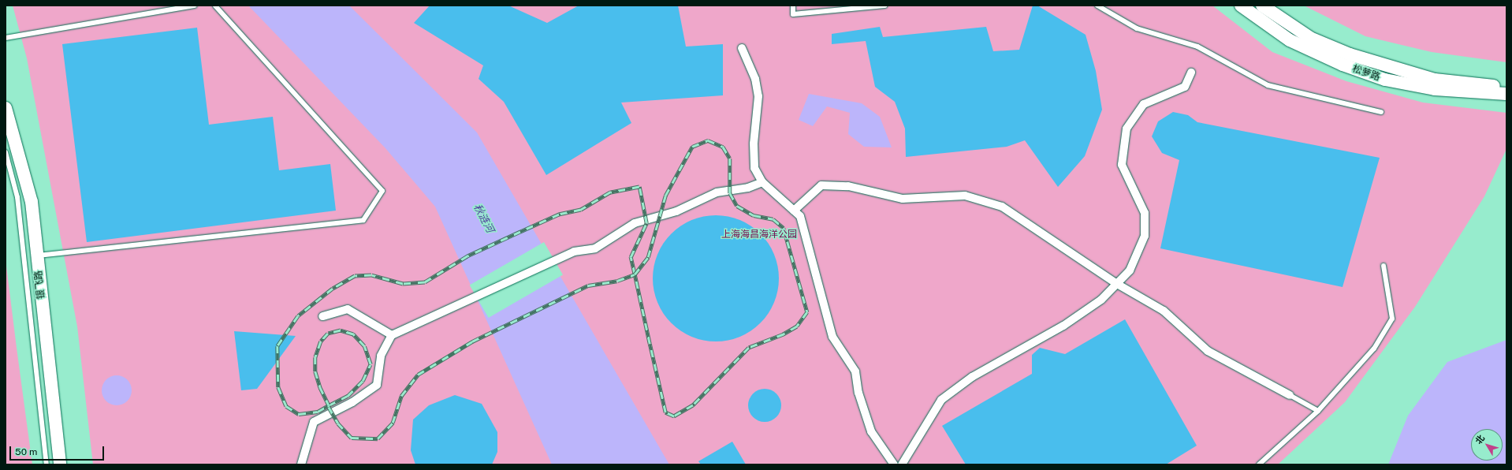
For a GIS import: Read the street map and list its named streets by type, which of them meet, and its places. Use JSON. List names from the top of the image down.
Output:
{
  "streets": {
    "street": ["松萝路", "银飞路"]
  },
  "water": ["秋涟河"],
  "parks": ["上海海昌海洋公园"],
  "scale_bar": "50 m",
  "north": "top left"
}
